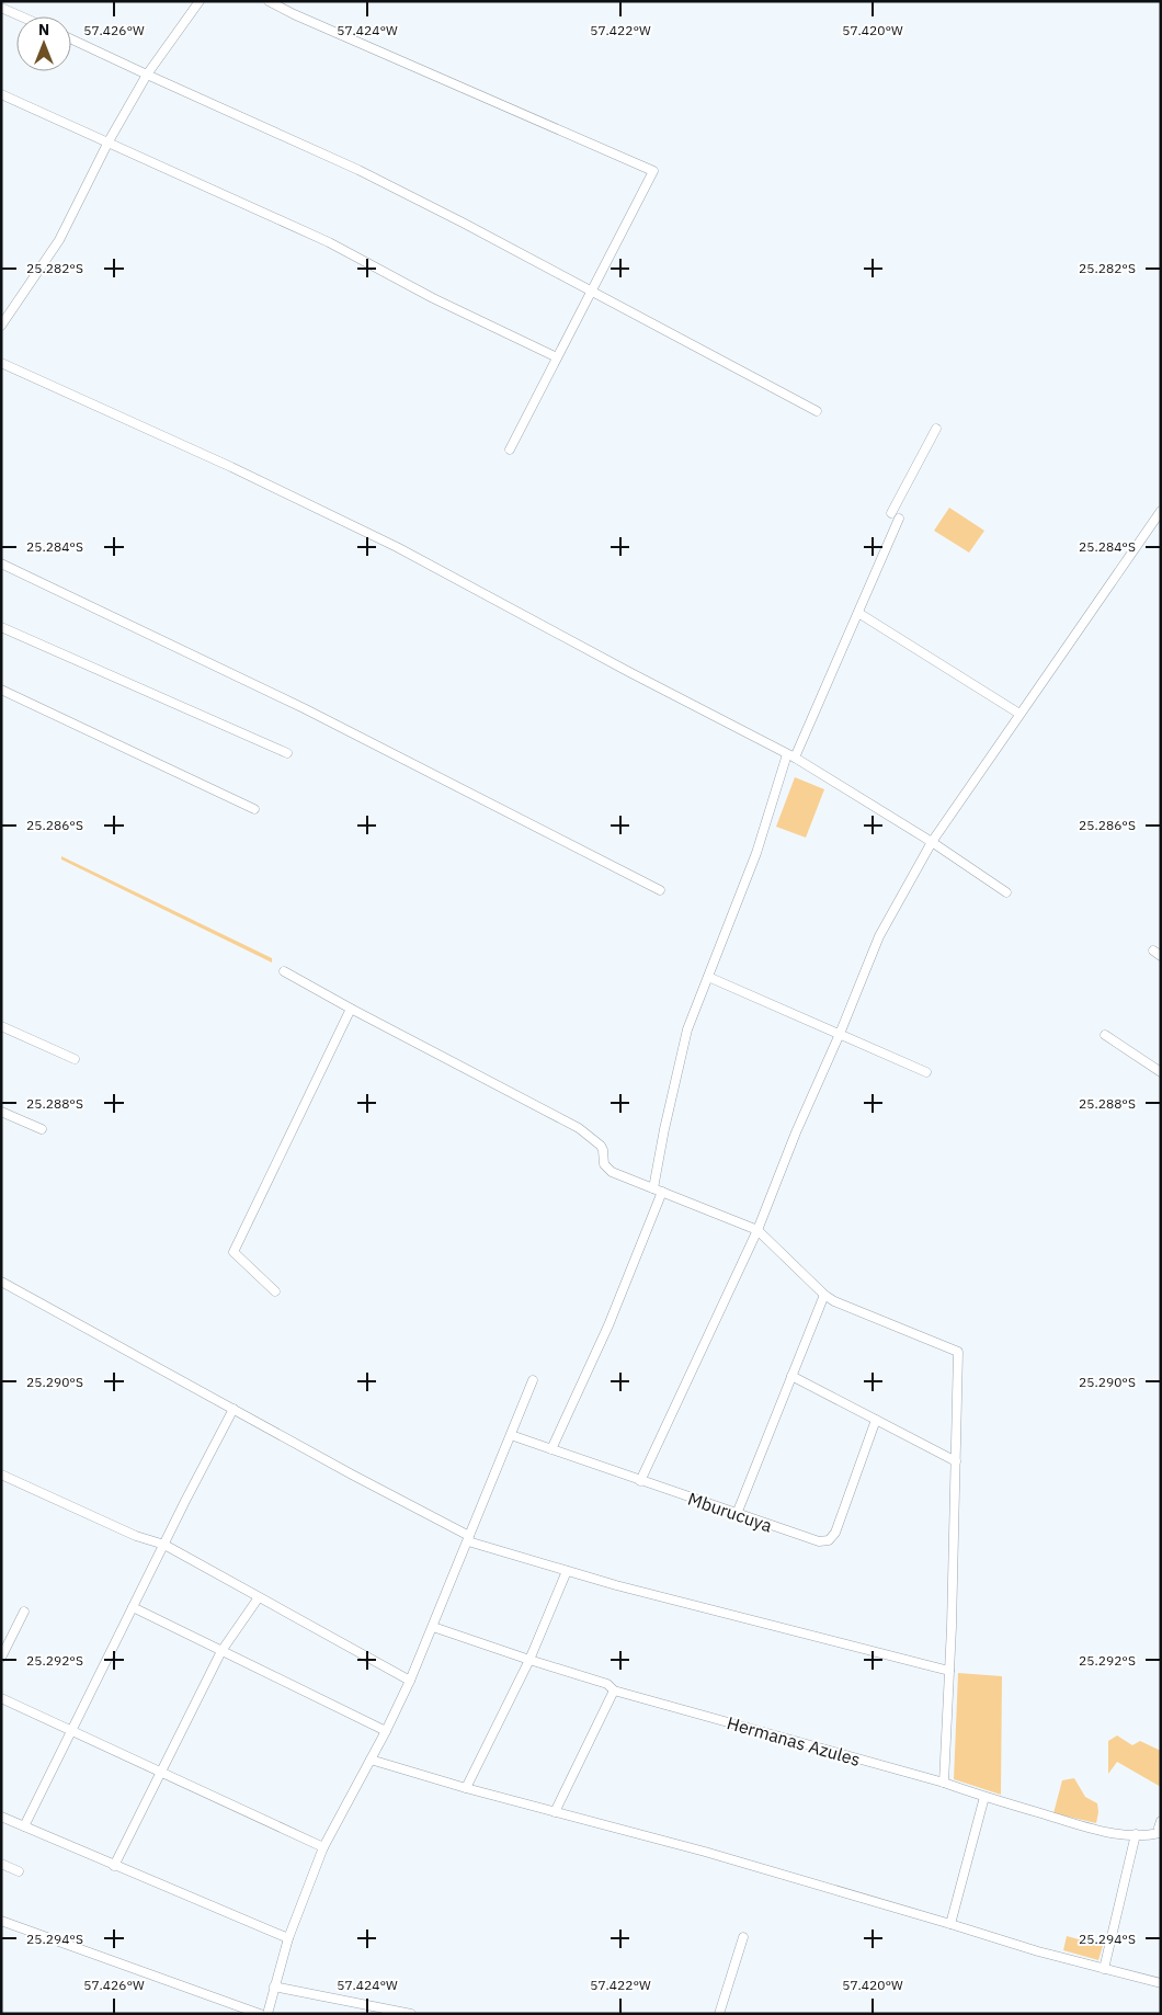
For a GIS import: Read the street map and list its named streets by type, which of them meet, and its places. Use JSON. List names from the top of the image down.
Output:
{
  "streets": {
    "street": ["Mburucuya", "Hermanas Azules"]
  },
  "north": "top",
  "coordinates": [
    "57.426°W",
    "57.424°W",
    "57.422°W",
    "57.420°W",
    "25.282°S",
    "25.284°S",
    "25.286°S",
    "25.288°S",
    "25.290°S",
    "25.292°S",
    "25.294°S"
  ]
}
